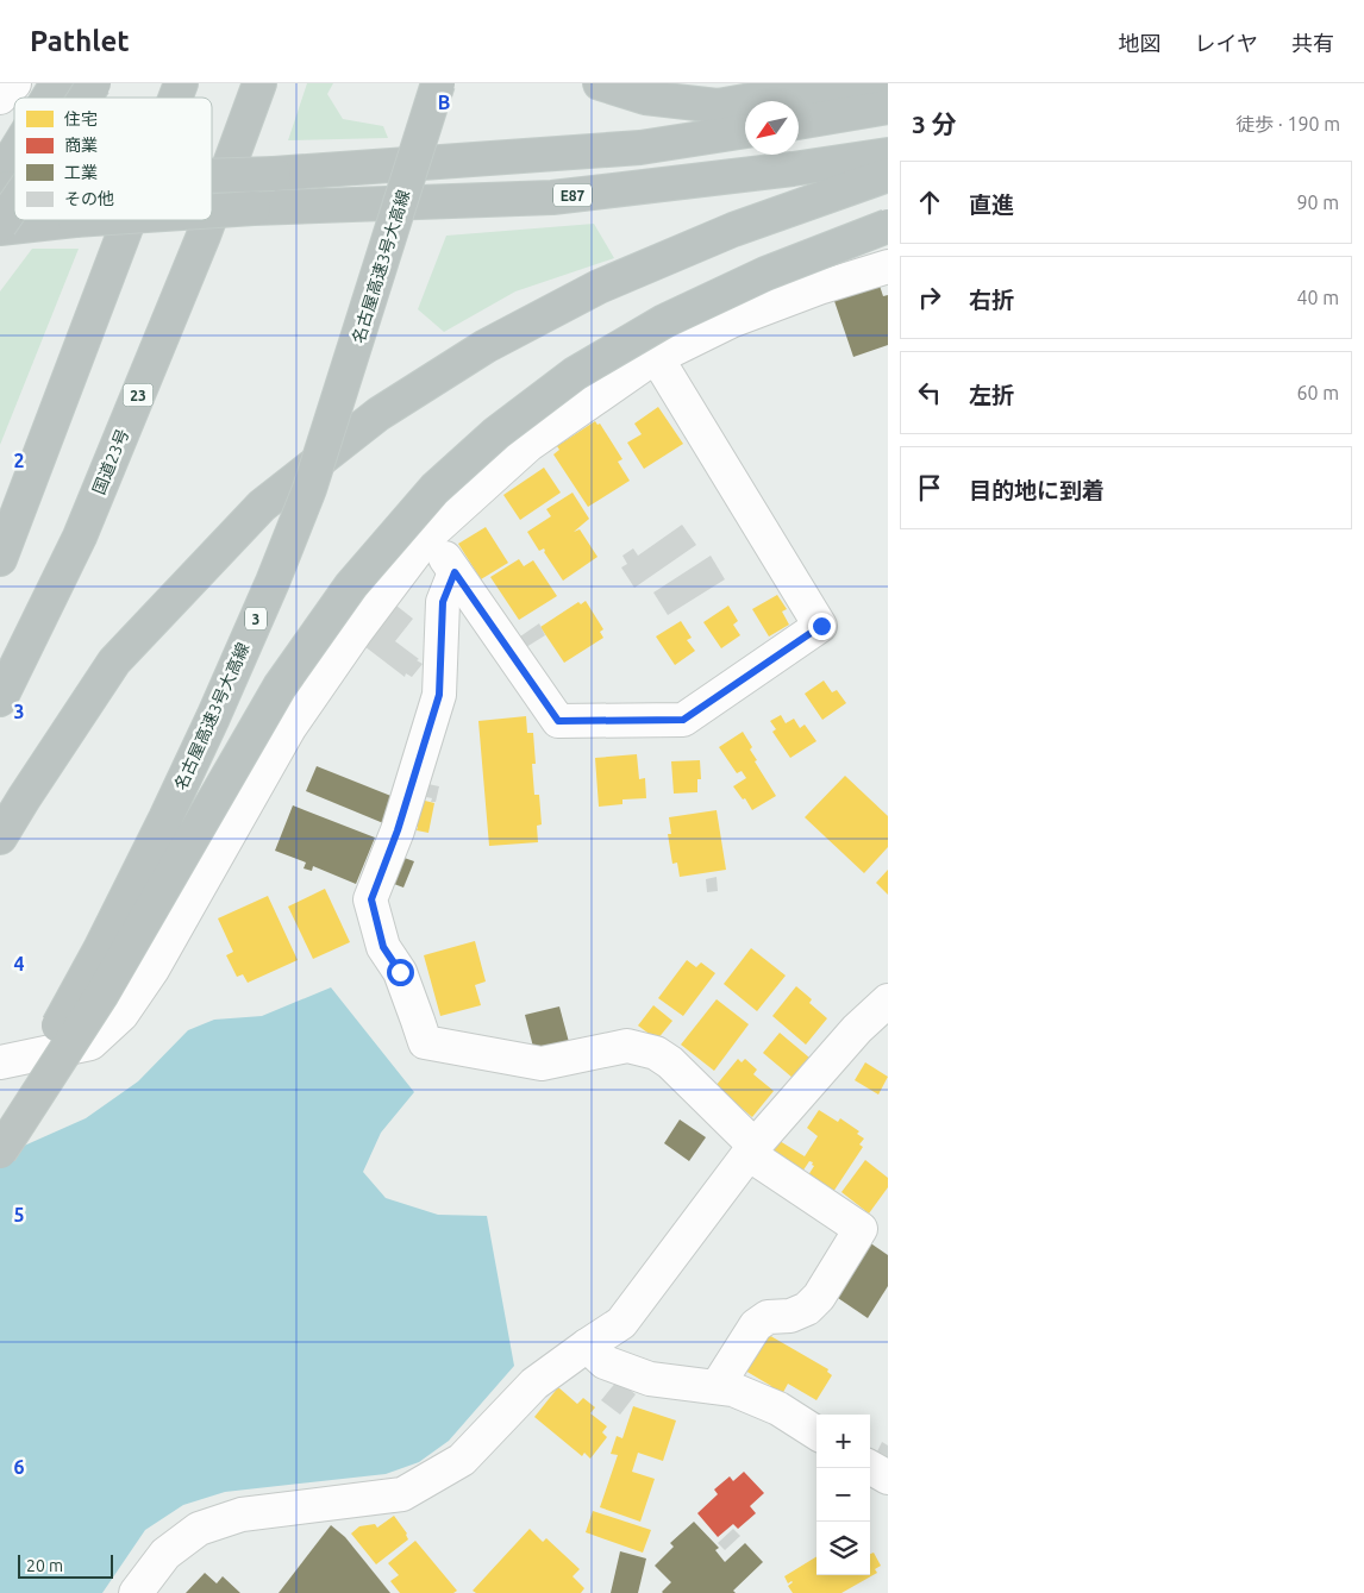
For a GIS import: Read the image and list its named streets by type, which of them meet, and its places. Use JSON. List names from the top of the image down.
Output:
{
  "streets": {
    "highway": [
      "E87",
      "名古屋高速3号大高線",
      "23",
      "国道23号",
      "3"
    ]
  },
  "legend": [
    "住宅",
    "商業",
    "工業",
    "その他"
  ],
  "scale_bar": "20 m",
  "north": "bottom left",
  "page": {
    "header": "Pathlet",
    "nav": ["地図", "レイヤ", "共有"],
    "heading": ["3 分", "徒歩 · 190 m"],
    "list": [
      ["直進", "90 m"],
      ["右折", "40 m"],
      ["左折", "60 m"],
      "目的地に到着"
    ],
    "map_buttons": ["+", "−"],
    "scale": "20 m"
  },
  "grid": {
    "columns": ["B"],
    "rows": [
      "2",
      "3",
      "4",
      "5",
      "6"
    ]
  }
}
